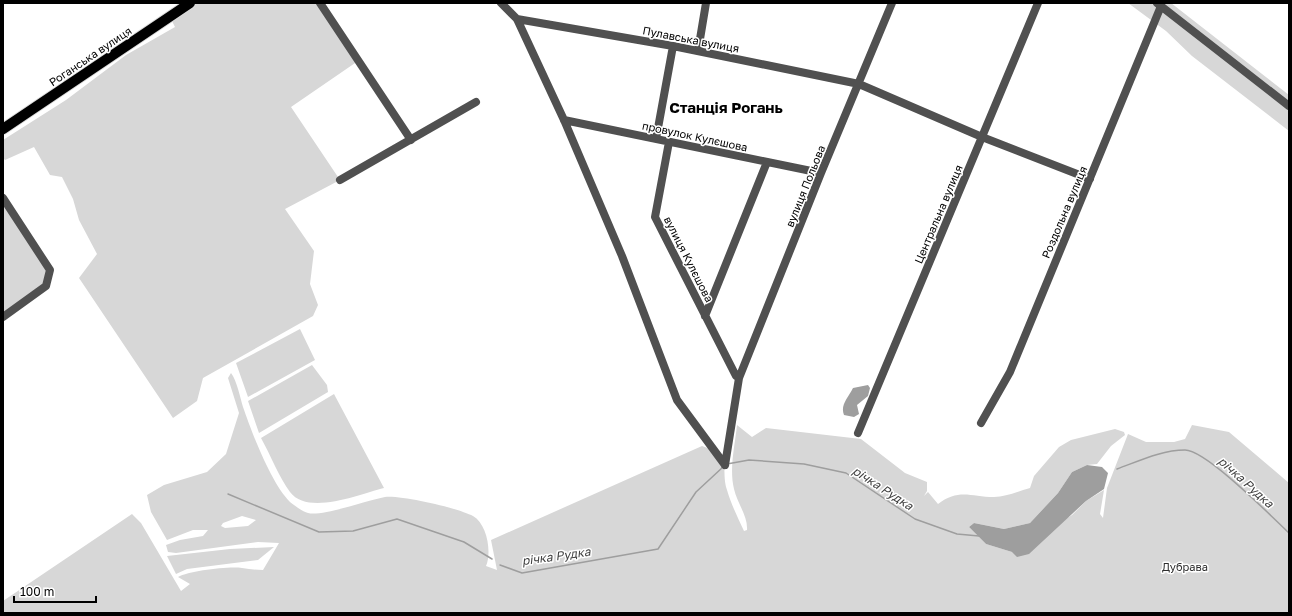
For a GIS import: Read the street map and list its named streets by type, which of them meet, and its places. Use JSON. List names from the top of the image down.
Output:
{
  "streets": {
    "main road": ["Роганська вулиця"],
    "street": [
      "Пулавська вулиця",
      "провулок Кулєшова",
      "вулиця Польова",
      "Роздольна вулиця",
      "Центральна вулиця",
      "вулиця Кулєшова"
    ]
  },
  "crossings": [
    ["Пулавська вулиця", "вулиця Польова"],
    ["Пулавська вулиця", "Роздольна вулиця"],
    ["Пулавська вулиця", "Центральна вулиця"],
    ["провулок Кулєшова", "вулиця Польова"],
    ["провулок Кулєшова", "вулиця Кулєшова"],
    ["вулиця Польова", "вулиця Кулєшова"]
  ],
  "districts": ["Станція Рогань"],
  "water": ["річка Рудка"],
  "parks": ["Дубрава"],
  "scale_bar": "100 m"
}
